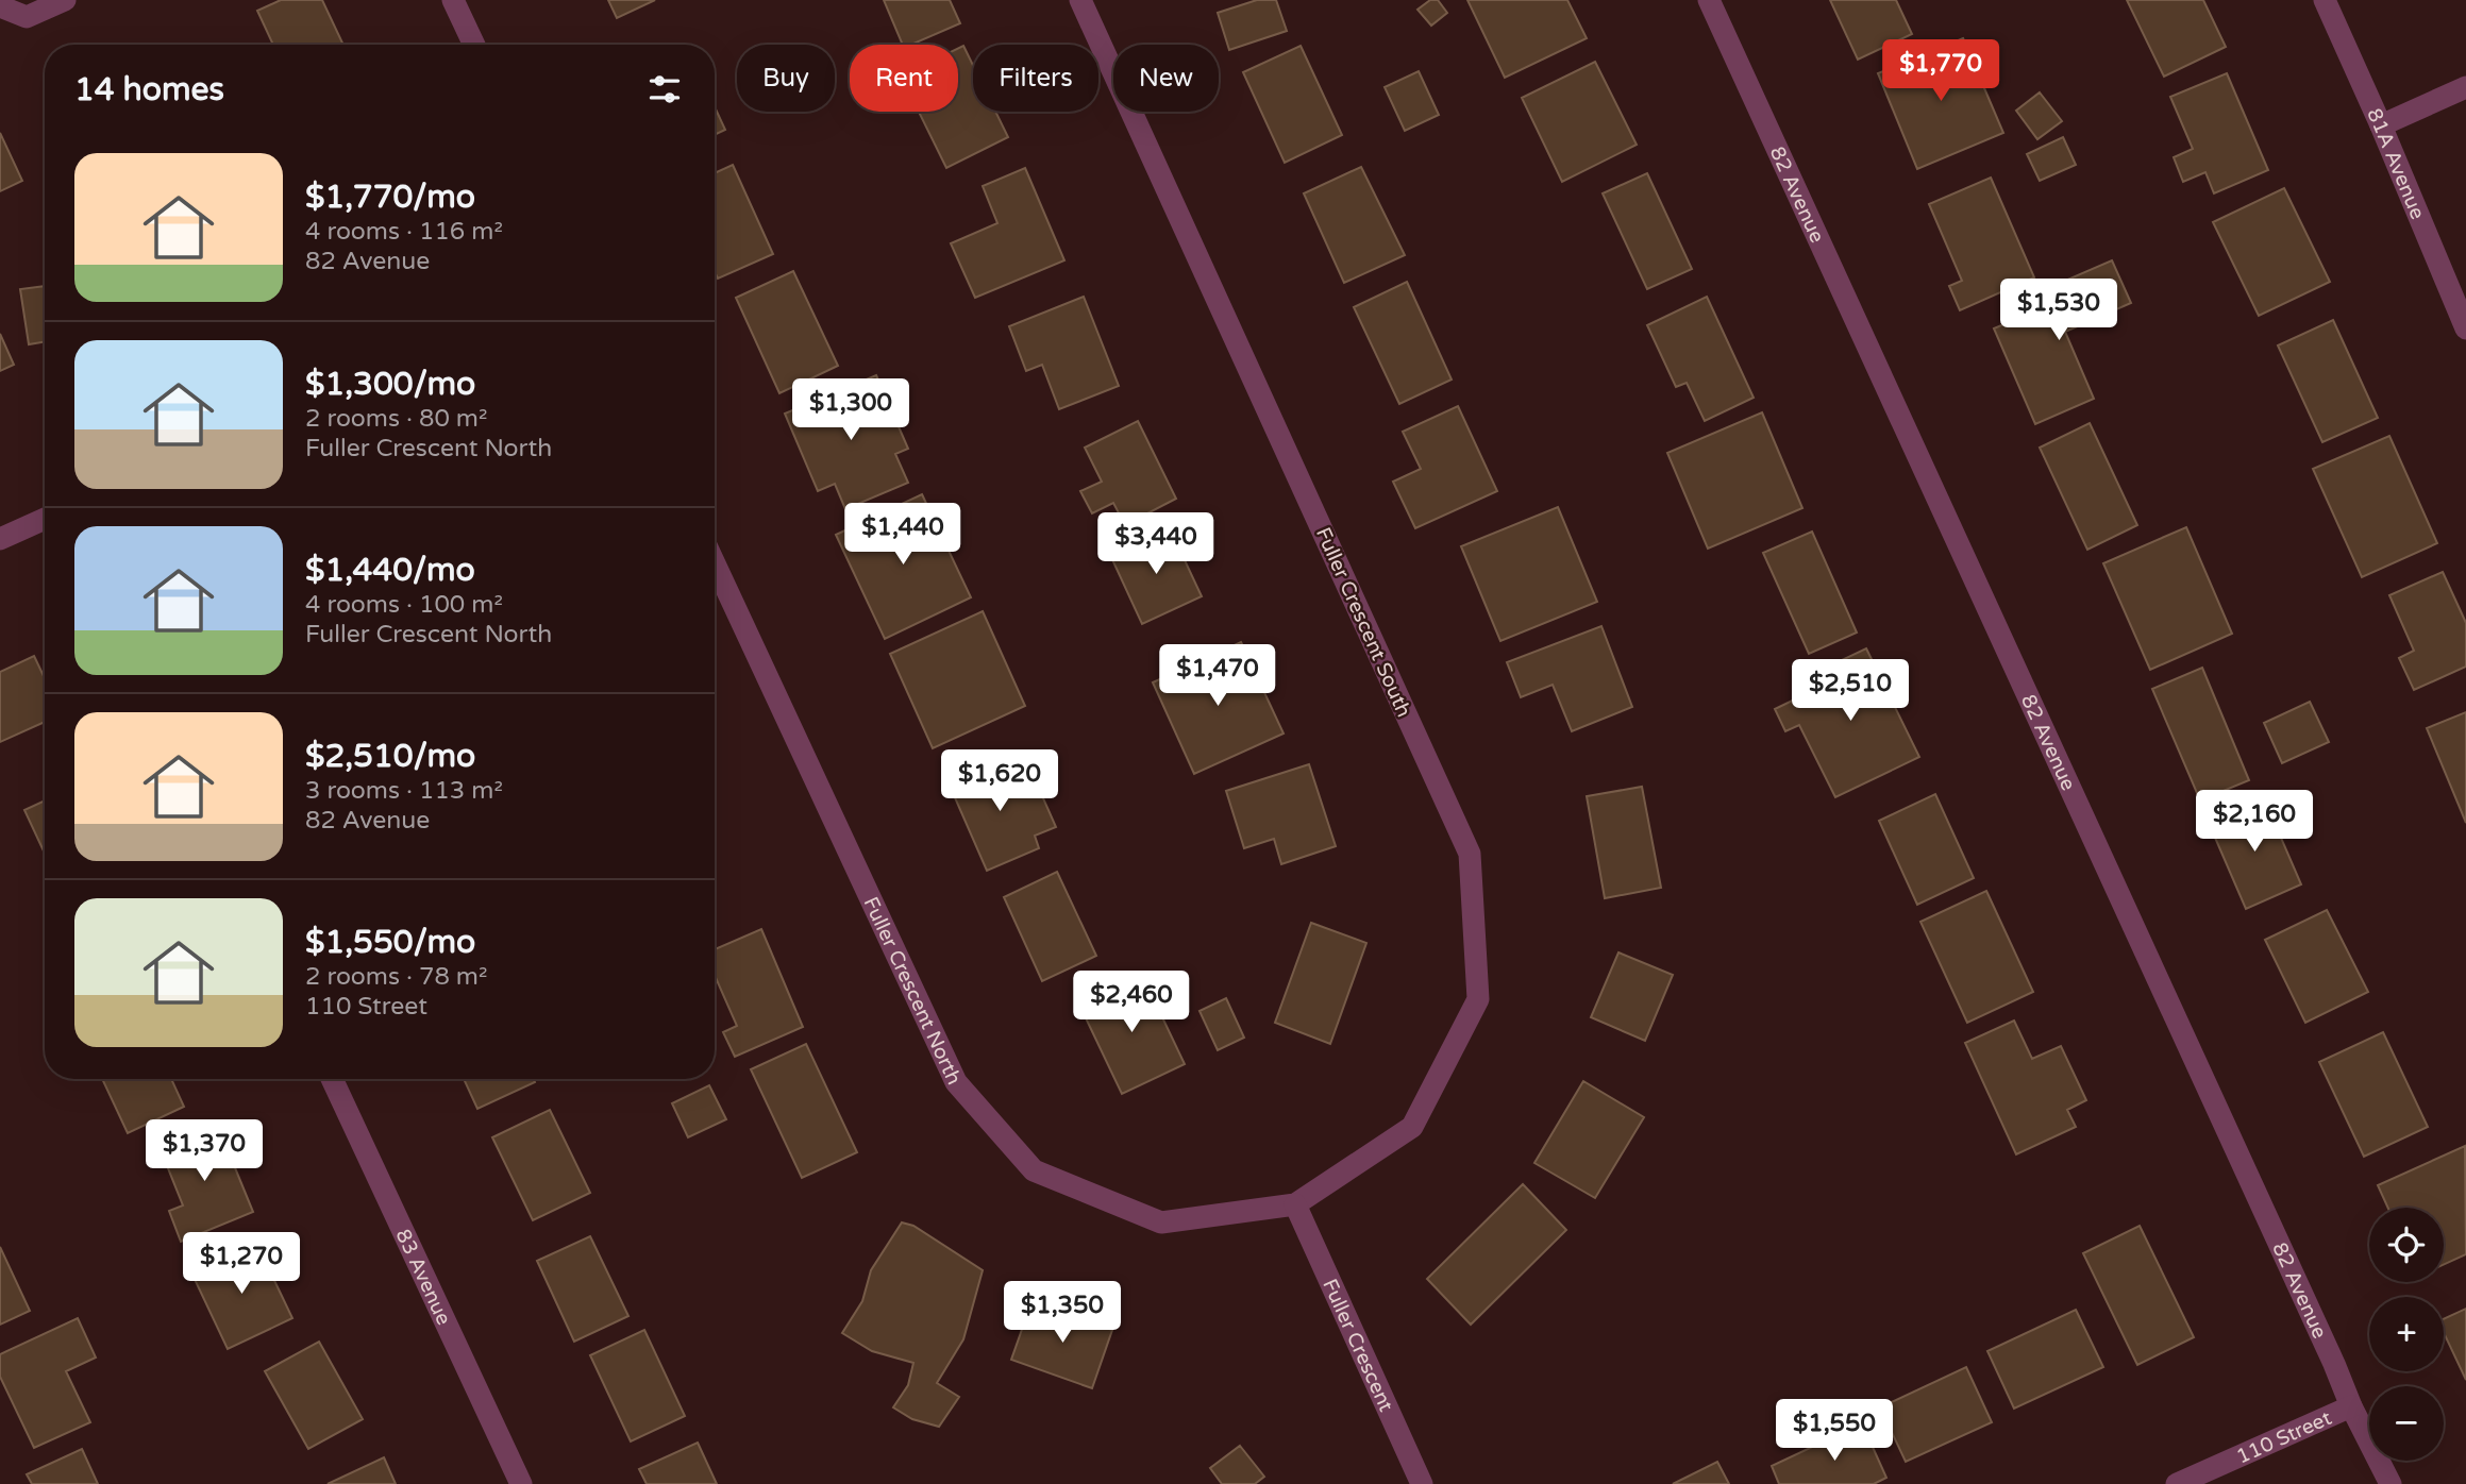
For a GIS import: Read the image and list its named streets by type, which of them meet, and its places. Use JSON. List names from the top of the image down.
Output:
{
  "streets": {
    "street": [
      "81A Avenue",
      "82 Avenue",
      "Fuller Crescent South",
      "Fuller Crescent North",
      "83 Avenue",
      "Fuller Crescent",
      "110 Street"
    ]
  },
  "crossings": [
    ["82 Avenue", "110 Street"],
    ["Fuller Crescent South", "Fuller Crescent North"],
    ["Fuller Crescent South", "Fuller Crescent"],
    ["Fuller Crescent North", "Fuller Crescent"]
  ],
  "page": {
    "price": [
      "$1,770",
      "$1,530",
      "$1,300",
      "$1,440",
      "$3,440",
      "$1,470",
      "$2,510",
      "$1,620",
      "$2,160",
      "$2,460",
      "$1,370",
      "$1,270",
      "$1,350",
      "$1,550"
    ],
    "chip": [
      "Buy",
      "Rent",
      "Filters",
      "New"
    ],
    "heading": "14 homes",
    "list": [
      {
        "name": "$1,770/mo",
        "note": "4 rooms · 116 m² · 82 Avenue"
      },
      {
        "name": "$1,300/mo",
        "note": "2 rooms · 80 m² · Fuller Crescent North"
      },
      {
        "name": "$1,440/mo",
        "note": "4 rooms · 100 m² · Fuller Crescent North"
      },
      {
        "name": "$2,510/mo",
        "note": "3 rooms · 113 m² · 82 Avenue"
      },
      {
        "name": "$1,550/mo",
        "note": "2 rooms · 78 m² · 110 Street"
      }
    ],
    "map_buttons": ["+", "−"]
  }
}
